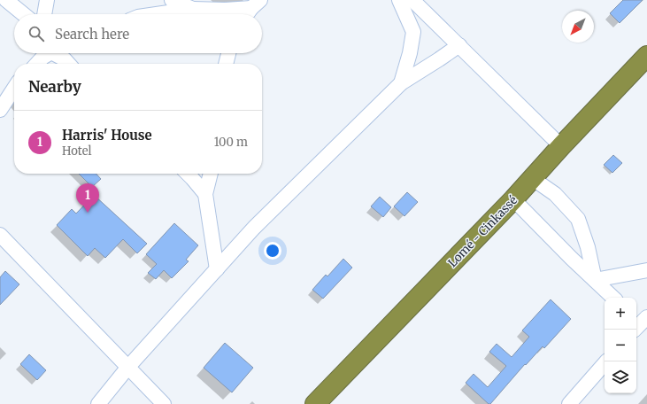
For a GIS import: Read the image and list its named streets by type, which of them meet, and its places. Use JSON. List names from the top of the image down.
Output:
{
  "streets": {
    "highway": ["Lomé - Cinkassé"]
  },
  "north": "bottom left",
  "page": {
    "search": "Search here",
    "heading": "Nearby",
    "list": [
      {
        "mark": "1",
        "name": "Harris' House",
        "note": "Hotel",
        "value": "100 m"
      }
    ],
    "pins": "1",
    "map_buttons": ["+", "−"]
  }
}
